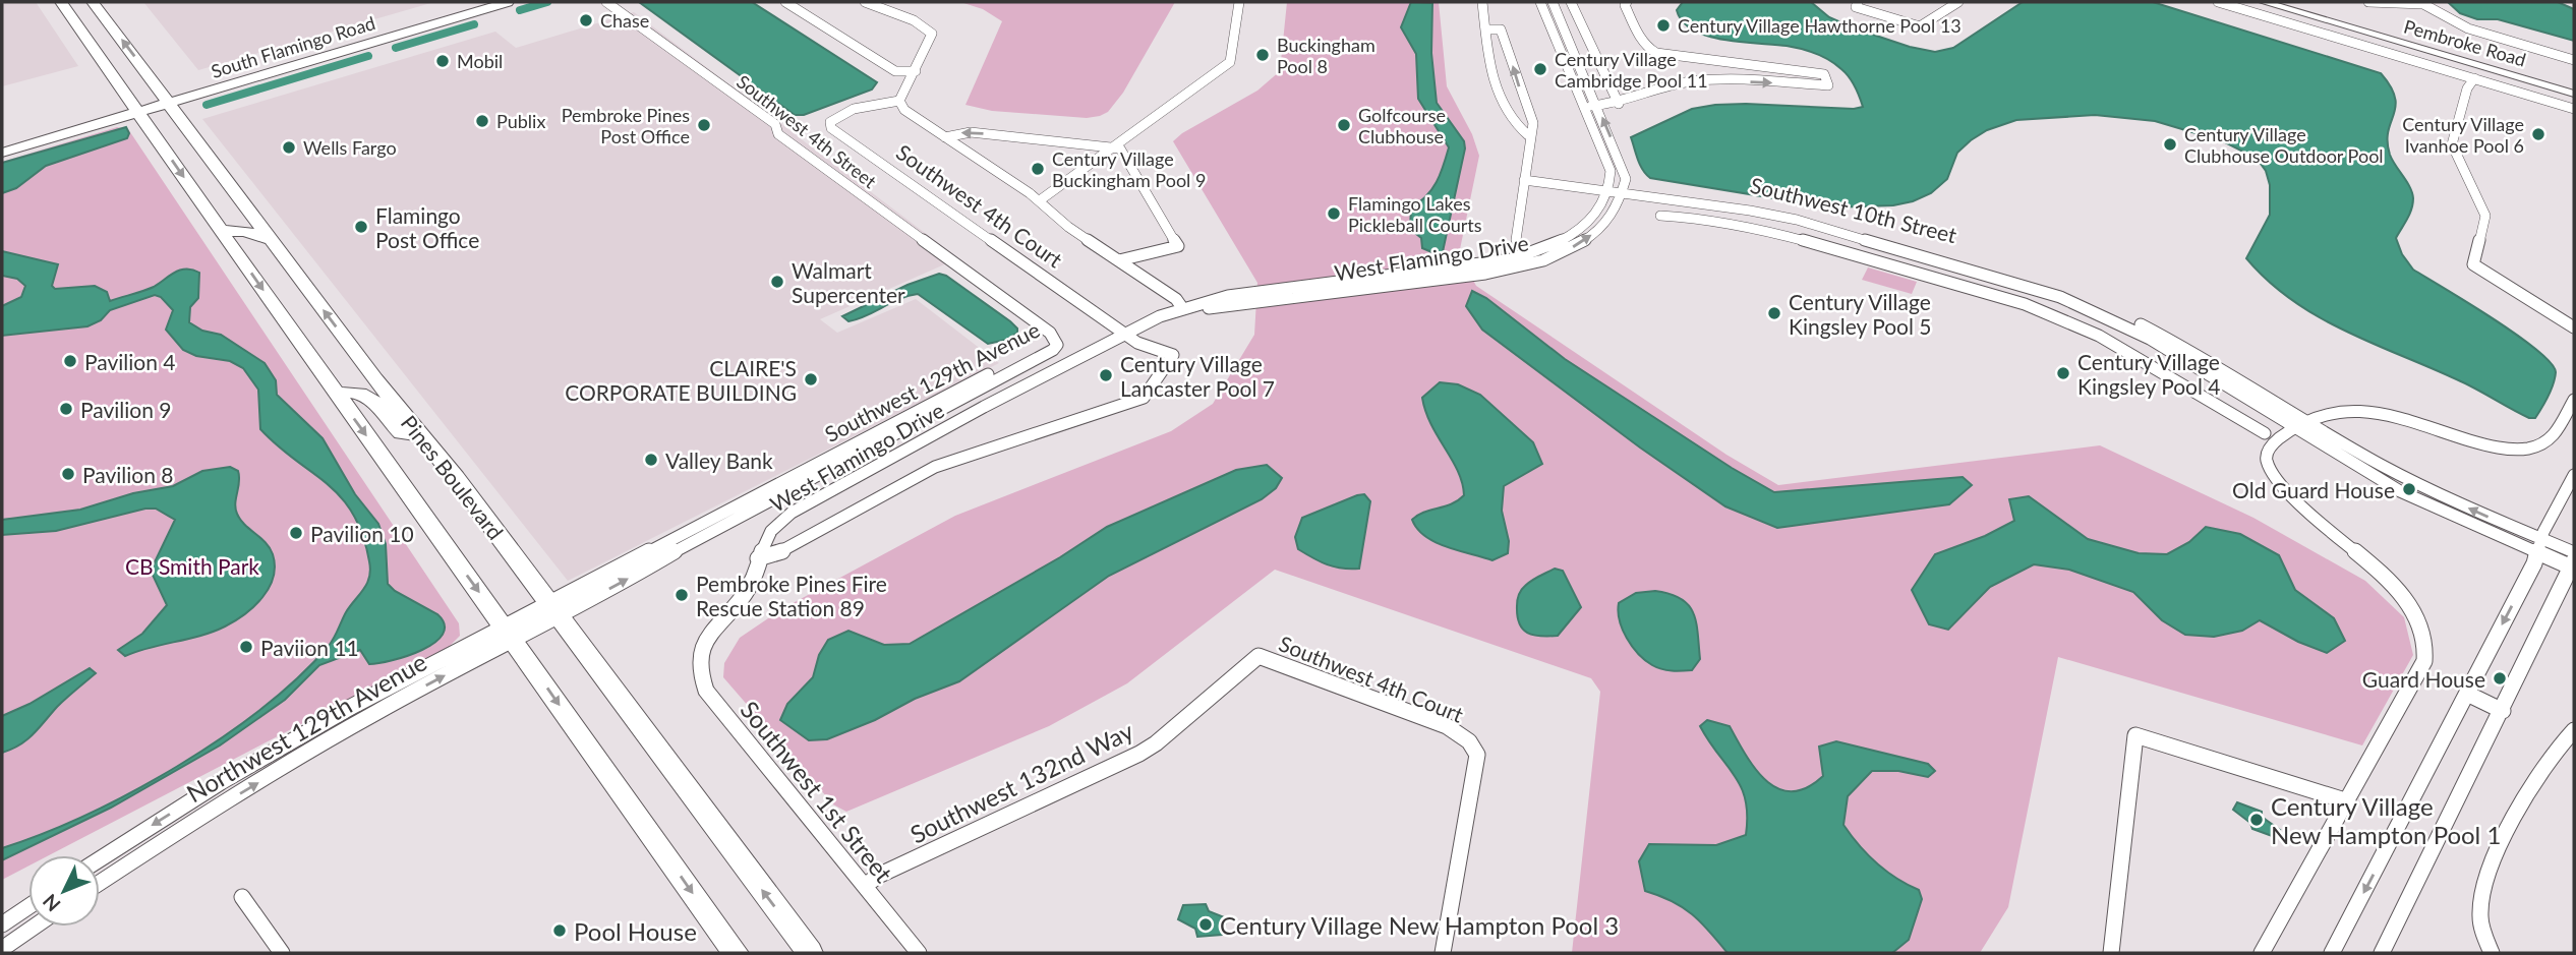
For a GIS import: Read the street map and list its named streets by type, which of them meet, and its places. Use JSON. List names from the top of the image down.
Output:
{
  "streets": {
    "highway": ["South Flamingo Road", "Pines Boulevard"],
    "main road": ["Pembroke Road"],
    "street": [
      "Southwest 4th Street",
      "Southwest 4th Court",
      "Southwest 10th Street",
      "West Flamingo Drive",
      "Southwest 129th Avenue",
      "Northwest 129th Avenue",
      "Southwest 132nd Way",
      "Southwest 1st Street"
    ]
  },
  "crossings": [
    ["South Flamingo Road", "Pines Boulevard"],
    ["Southwest 4th Street", "Southwest 129th Avenue"],
    ["Southwest 4th Court", "West Flamingo Drive"],
    ["Southwest 4th Court", "Southwest 132nd Way"],
    ["Southwest 10th Street", "West Flamingo Drive"],
    ["West Flamingo Drive", "Southwest 1st Street"],
    ["Southwest 129th Avenue", "Pines Boulevard"],
    ["Southwest 129th Avenue", "Northwest 129th Avenue"],
    ["Pines Boulevard", "Northwest 129th Avenue"],
    ["Southwest 132nd Way", "Southwest 1st Street"]
  ],
  "parks": ["CB Smith Park"],
  "places": [
    "Chase",
    "Century Village Hawthorne Pool 13",
    "Buckingham Pool 8",
    "Mobil",
    "Century Village Cambridge Pool 11",
    "Publix",
    "Pembroke Pines Post Office",
    "Golfcourse Clubhouse",
    "Century Village Ivanhoe Pool 6",
    "Century Village Clubhouse Outdoor Pool",
    "Wells Fargo",
    "Century Village Buckingham Pool 9",
    "Flamingo Lakes Pickleball Courts",
    "Flamingo Post Office",
    "Walmart Supercenter",
    "Century Village Kingsley Pool 5",
    "Pavilion 4",
    "Century Village Kingsley Pool 4",
    "Century Village Lancaster Pool 7",
    "CLAIRE'S CORPORATE BUILDING",
    "Pavilion 9",
    "Valley Bank",
    "Pavilion 8",
    "Old Guard House",
    "Pavilion 10",
    "Pembroke Pines Fire Rescue Station 89",
    "Paviion 11",
    "Guard House",
    "Century Village New Hampton Pool 1",
    "Century Village New Hampton Pool 3",
    "Pool House"
  ],
  "north": "bottom left"
}
